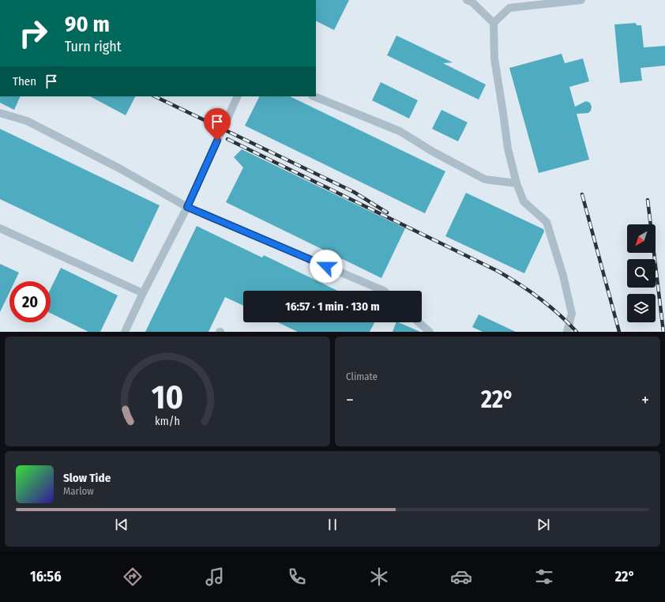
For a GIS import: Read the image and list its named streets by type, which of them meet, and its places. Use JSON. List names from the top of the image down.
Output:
{
  "north": "bottom left",
  "page": {
    "turn": ["90 m", "Turn right"],
    "then": "Then",
    "limit": "20",
    "trip": "16:57 · 1 min · 130 m",
    "tile": "Climate",
    "heat": ["−", "22°", "+"],
    "song": ["Slow Tide", "Marlow"],
    "tabs": ["16:56", "22°"],
    "gauge": ["10", "km/h"]
  }
}
